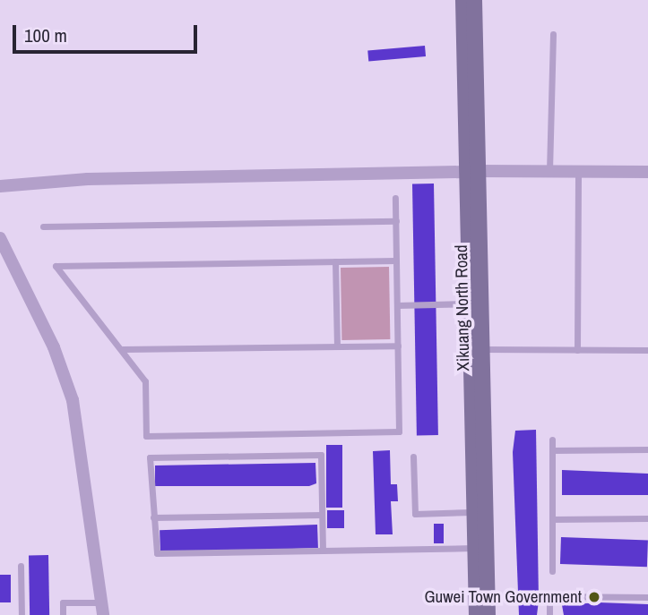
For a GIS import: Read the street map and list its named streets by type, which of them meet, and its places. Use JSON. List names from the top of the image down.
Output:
{
  "streets": {
    "main road": ["Xikuang North Road"]
  },
  "places": ["Guwei Town Government"],
  "scale_bar": "100 m"
}
